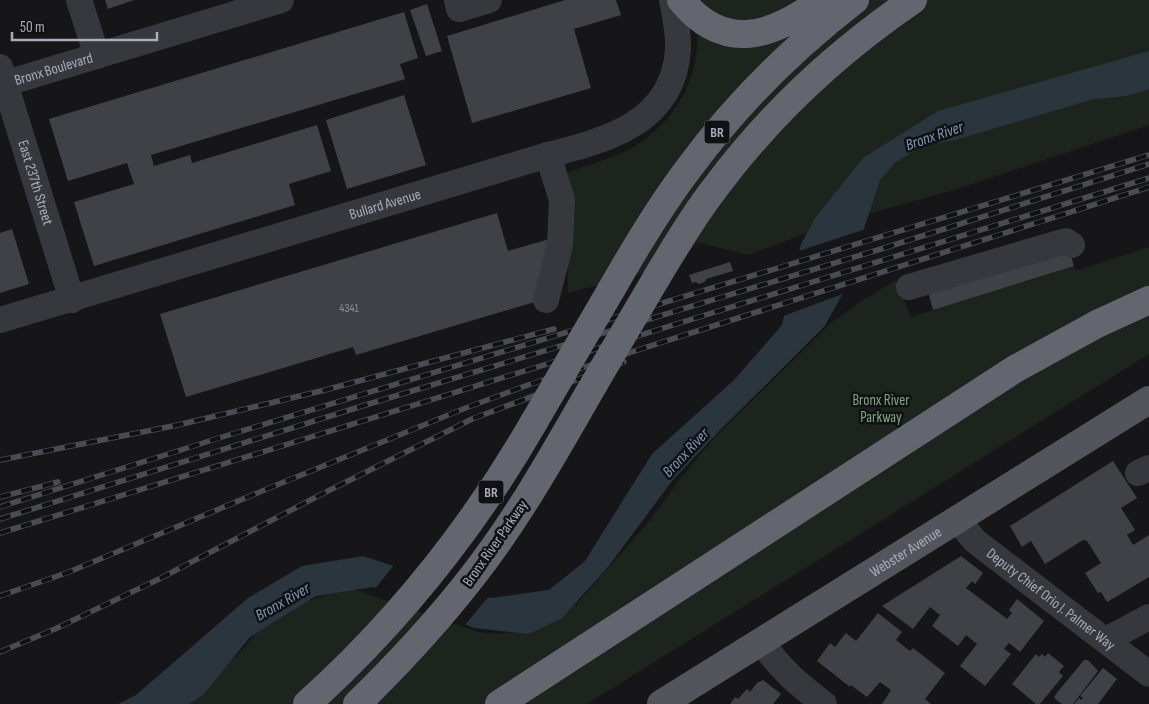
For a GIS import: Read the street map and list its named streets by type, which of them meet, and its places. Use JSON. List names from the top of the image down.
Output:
{
  "streets": {
    "highway": ["BR", "Bronx River Parkway"],
    "main road": ["Webster Avenue"],
    "street": [
      "Bronx Boulevard",
      "East 237th Street",
      "Bullard Avenue",
      "Deputy Chief Orio J. Palmer Way"
    ]
  },
  "crossings": [
    ["Bronx Boulevard", "East 237th Street"],
    ["East 237th Street", "Bullard Avenue"],
    ["Webster Avenue", "Deputy Chief Orio J. Palmer Way"]
  ],
  "water": ["Bronx River"],
  "parks": ["Bronx River Parkway"],
  "house_numbers": ["4341"],
  "scale_bar": "50 m"
}
